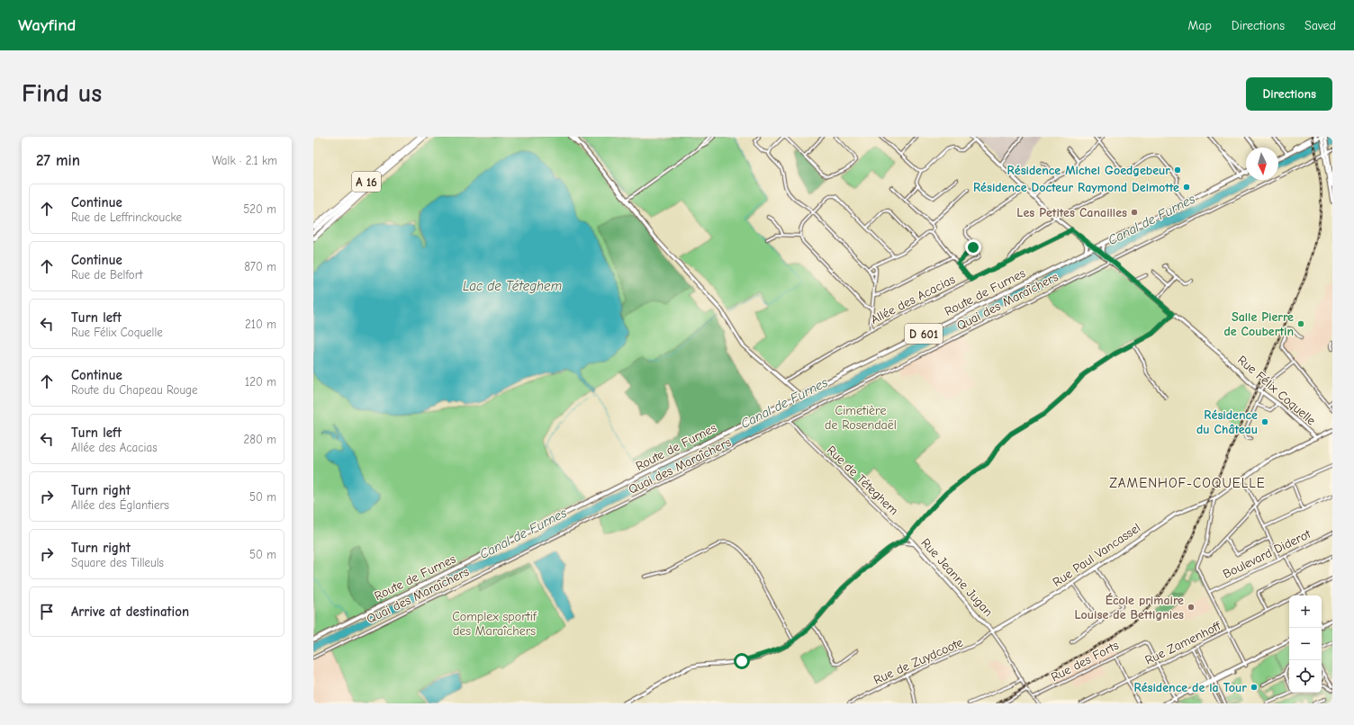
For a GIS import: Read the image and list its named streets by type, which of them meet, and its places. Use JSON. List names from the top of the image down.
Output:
{
  "streets": {
    "highway": ["A 16"],
    "main road": ["Route de Furnes", "D 601"],
    "street": [
      "Allée des Acacias",
      "Quai des Maraîchers",
      "Rue Félix Coquelle",
      "Rue de Téteghem",
      "Boulevard Diderot",
      "Rue Paul Vancassel",
      "Rue Jeanne Jugan",
      "Rue Zamenhoff",
      "Rue de Zuydcoote",
      "Rue des Forts"
    ]
  },
  "crossings": [
    ["Route de Furnes", "Rue Félix Coquelle"],
    ["Allée des Acacias", "Rue Félix Coquelle"],
    ["Quai des Maraîchers", "Rue Félix Coquelle"],
    ["Quai des Maraîchers", "Rue de Téteghem"],
    ["Rue Félix Coquelle", "Rue Paul Vancassel"],
    ["Rue de Téteghem", "Rue Jeanne Jugan"],
    ["Rue Paul Vancassel", "Rue Jeanne Jugan"],
    ["Rue Paul Vancassel", "Rue de Zuydcoote"],
    ["Rue Jeanne Jugan", "Rue de Zuydcoote"],
    ["Rue Zamenhoff", "Rue des Forts"]
  ],
  "districts": ["ZAMENHOF-COQUELLE"],
  "water": ["Canal de Furnes", "Lac de Téteghem"],
  "parks": ["Cimetière de Rosendaël", "Complex sportif des Maraîchers"],
  "places": [
    "Résidence Michel Goedgebeur",
    "Résidence Docteur Raymond Delmotte",
    "Les Petites Canailles",
    "Salle Pierre de Coubertin",
    "Résidence du Château",
    "École primaire Louise de Bettignies",
    "Résidence de la Tour"
  ],
  "north": "bottom",
  "page": {
    "header": "Wayfind",
    "nav": ["Map", "Directions", "Saved"],
    "buttons": "Directions",
    "title": "Find us",
    "heading": ["27 min", "Walk · 2.1 km"],
    "list": [
      ["Continue", "Rue de Leffrinckoucke", "520 m"],
      ["Continue", "Rue de Belfort", "870 m"],
      ["Turn left", "Rue Félix Coquelle", "210 m"],
      ["Continue", "Route du Chapeau Rouge", "120 m"],
      ["Turn left", "Allée des Acacias", "280 m"],
      ["Turn right", "Allée des Églantiers", "50 m"],
      ["Turn right", "Square des Tilleuls", "50 m"],
      "Arrive at destination"
    ],
    "map_buttons": ["+", "−"]
  }
}
